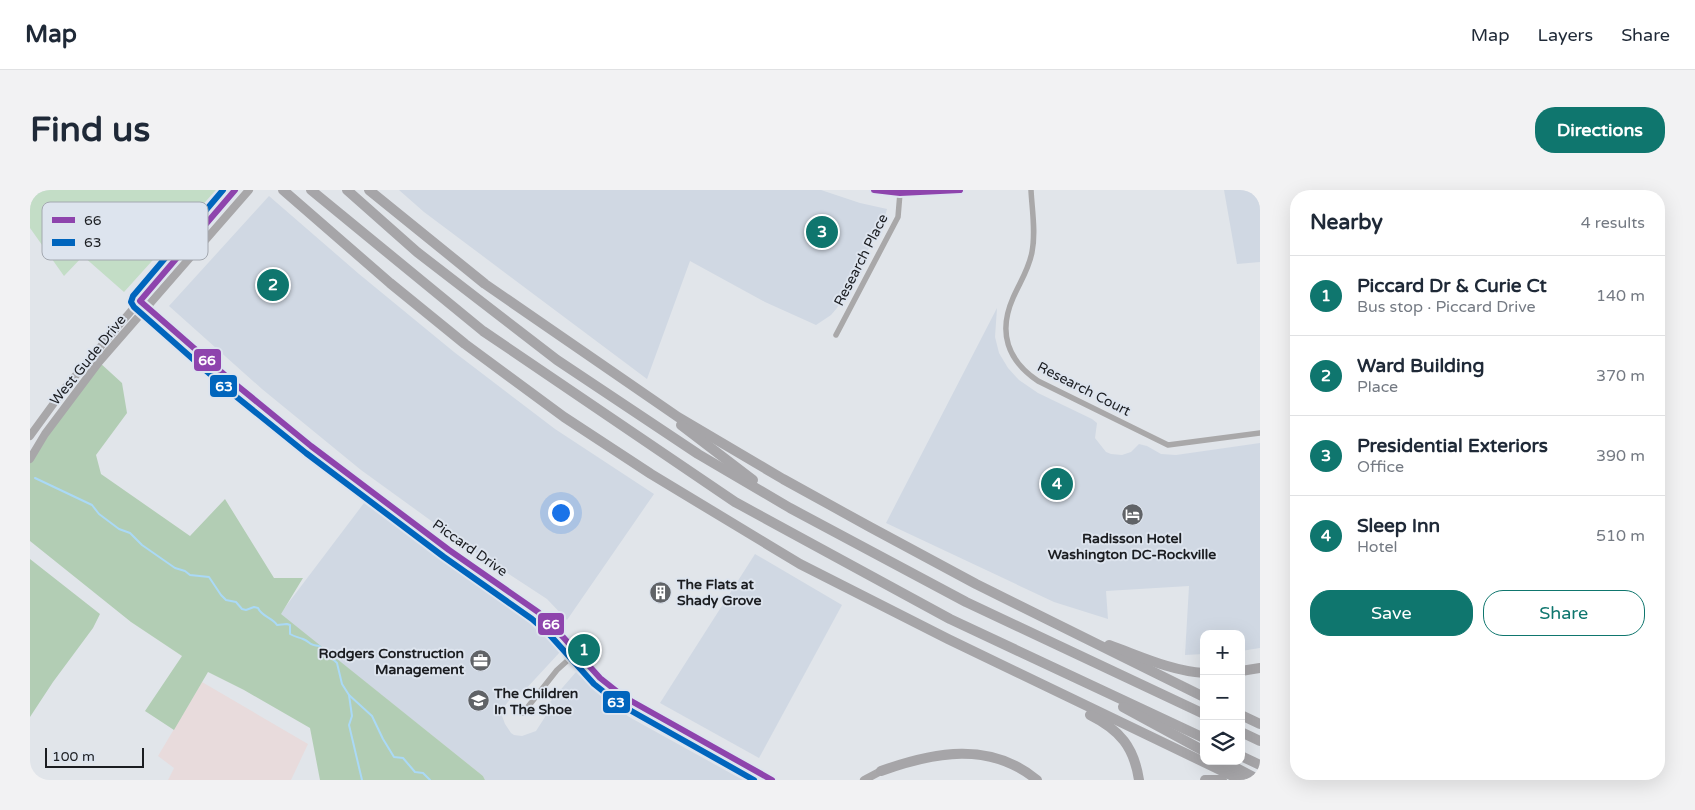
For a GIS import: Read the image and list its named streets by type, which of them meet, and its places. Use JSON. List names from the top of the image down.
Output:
{
  "streets": {
    "street": [
      "Research Place",
      "West Gude Drive",
      "Research Court",
      "Piccard Drive"
    ]
  },
  "crossings": [
    ["West Gude Drive", "Piccard Drive"]
  ],
  "places": {
    "hotel": ["Radisson Hotel Washington DC-Rockville"],
    "building": ["The Flats at Shady Grove"],
    "office": ["Rodgers Construction Management"],
    "school or university": ["The Children In The Shoe"]
  },
  "lines": ["transit line 66", "transit line 63"],
  "legend": ["66", "63"],
  "scale_bar": "100 m",
  "page": {
    "header": "Map",
    "nav": ["Map", "Layers", "Share"],
    "buttons": [
      "Directions",
      ["Save", "Share"]
    ],
    "title": "Find us",
    "heading": ["Nearby", "4 results"],
    "pins": [
      "3",
      "2",
      "4",
      "1"
    ],
    "list": [
      {
        "mark": "1",
        "name": "Piccard Dr & Curie Ct",
        "note": "Bus stop · Piccard Drive",
        "value": "140 m"
      },
      {
        "mark": "2",
        "name": "Ward Building",
        "note": "Place",
        "value": "370 m"
      },
      {
        "mark": "3",
        "name": "Presidential Exteriors",
        "note": "Office",
        "value": "390 m"
      },
      {
        "mark": "4",
        "name": "Sleep Inn",
        "note": "Hotel",
        "value": "510 m"
      }
    ],
    "map_buttons": ["+", "−"],
    "scale": "100 m"
  }
}
